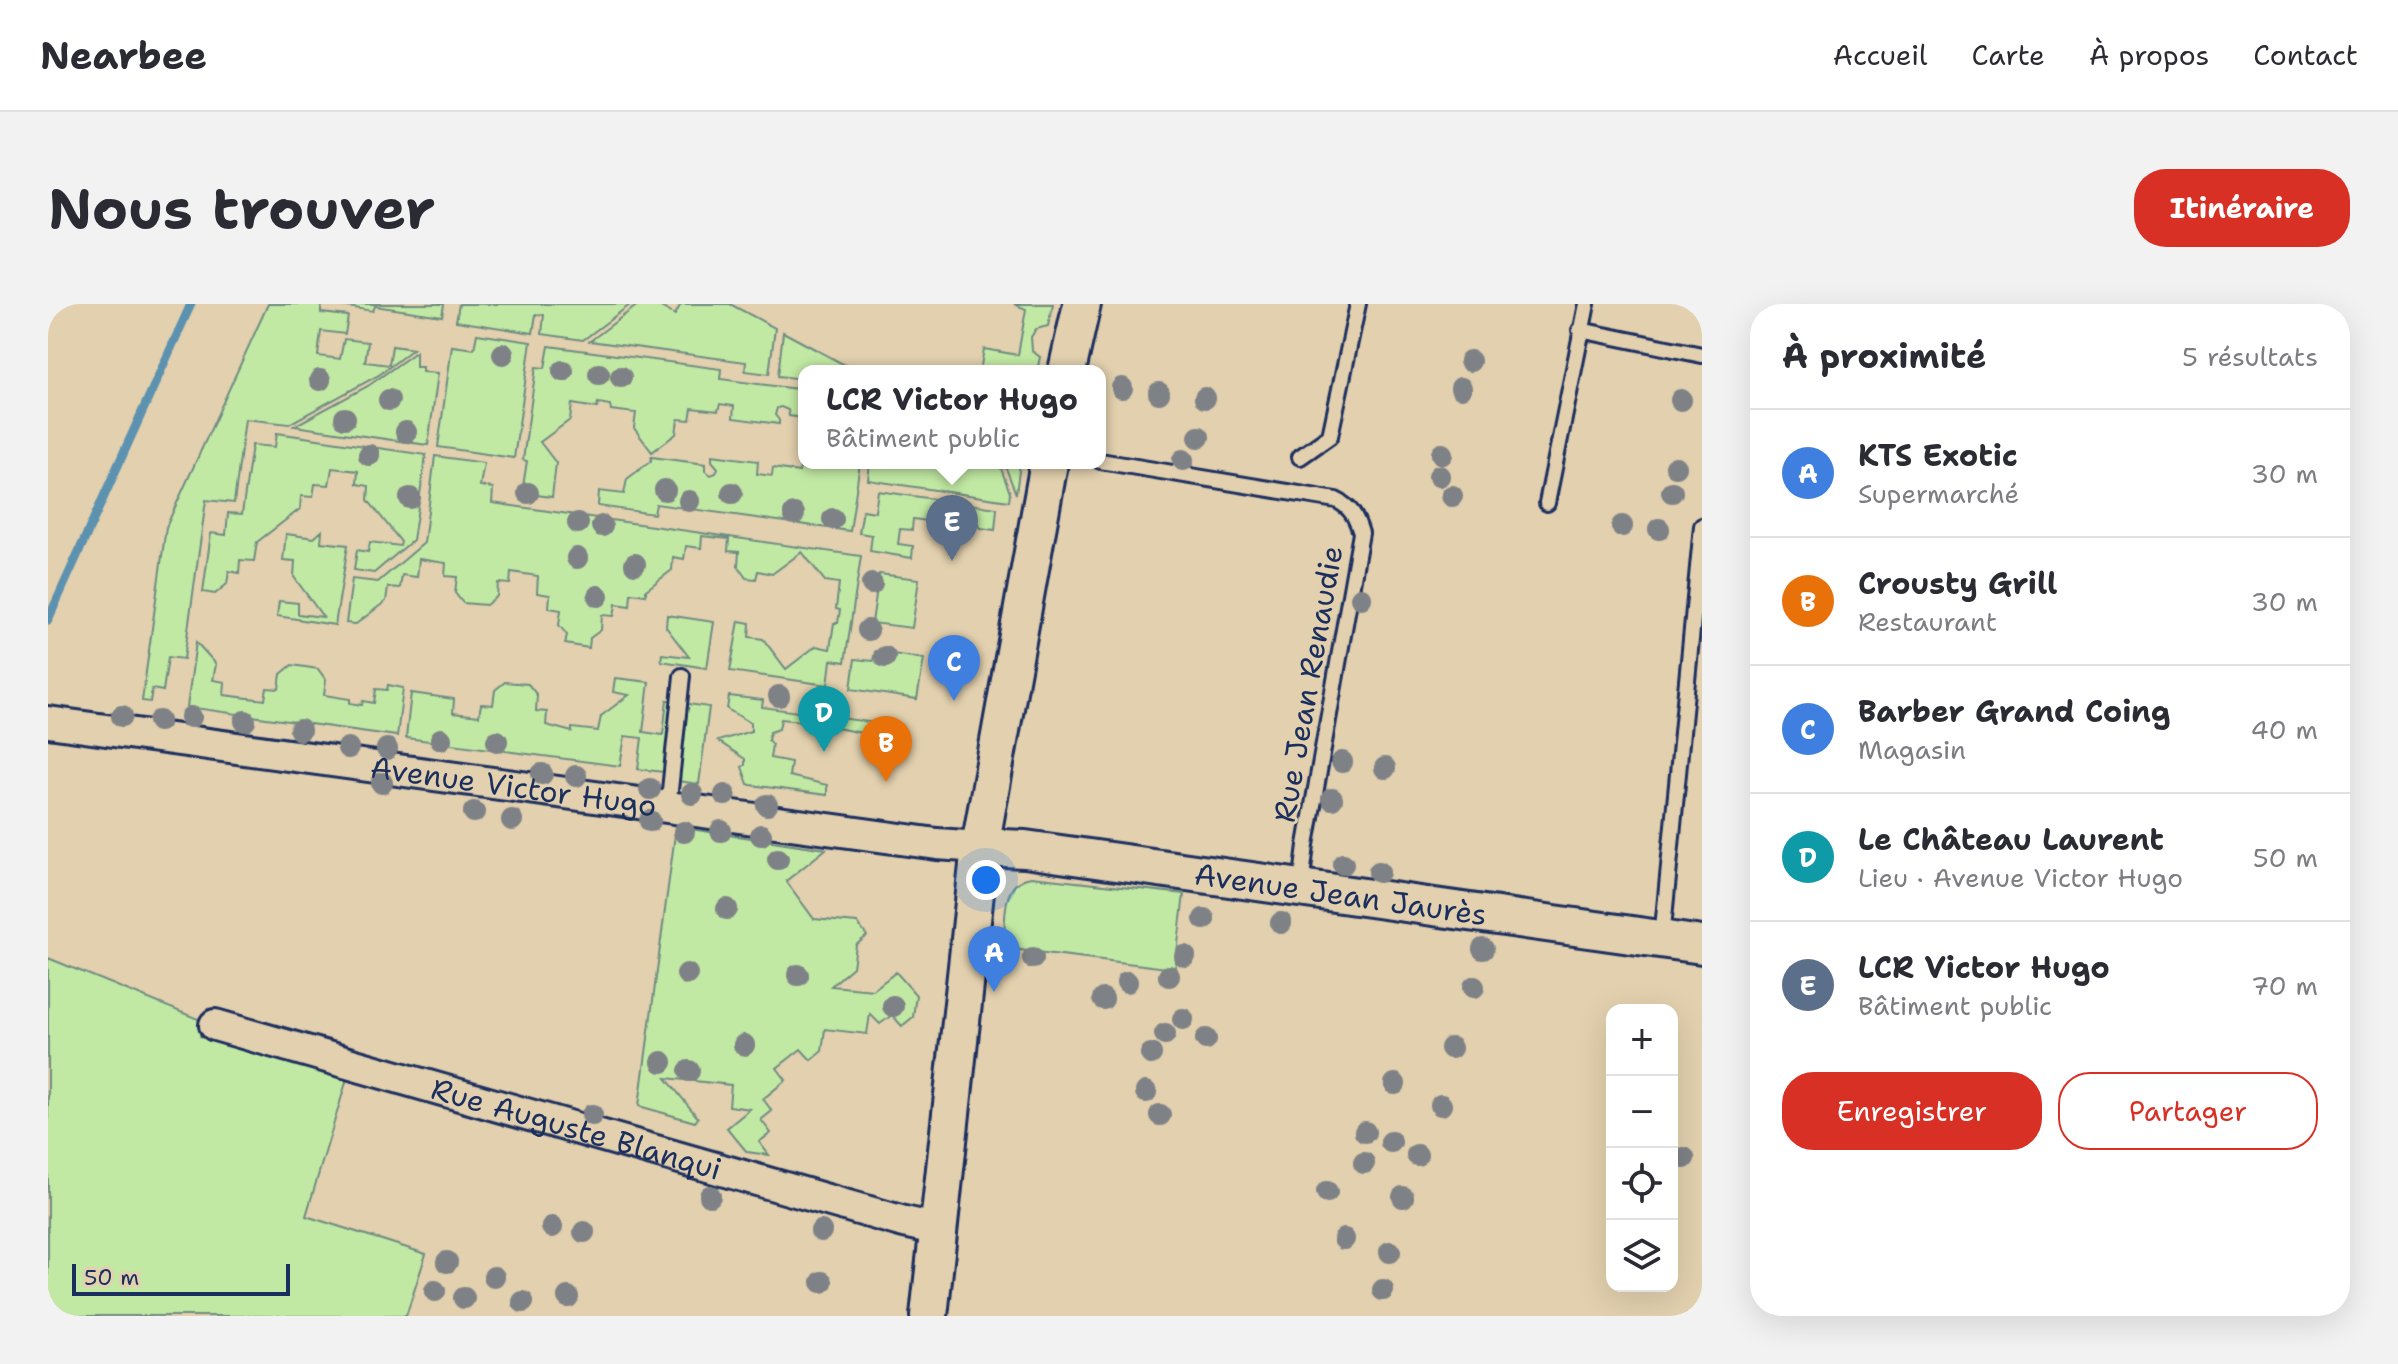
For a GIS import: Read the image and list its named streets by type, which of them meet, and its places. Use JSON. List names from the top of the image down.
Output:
{
  "streets": {
    "street": ["Avenue Victor Hugo", "Avenue Jean Jaurès", "Rue Auguste Blanqui"],
    "lane": ["Rue Jean Renaudie"]
  },
  "crossings": [
    ["Rue Jean Renaudie", "Avenue Jean Jaurès"],
    ["Avenue Victor Hugo", "Avenue Jean Jaurès"]
  ],
  "scale_bar": "50 m",
  "page": {
    "header": "Nearbee",
    "nav": [
      "Accueil",
      "Carte",
      "À propos",
      "Contact"
    ],
    "buttons": [
      "Itinéraire",
      ["Enregistrer", "Partager"]
    ],
    "title": "Nous trouver",
    "heading": ["À proximité", "5 résultats"],
    "popup": ["LCR Victor Hugo", "Bâtiment public"],
    "list": [
      {
        "mark": "A",
        "name": "KTS Exotic",
        "note": "Supermarché",
        "value": "30 m"
      },
      {
        "mark": "B",
        "name": "Crousty Grill",
        "note": "Restaurant",
        "value": "30 m"
      },
      {
        "mark": "C",
        "name": "Barber Grand Coing",
        "note": "Magasin",
        "value": "40 m"
      },
      {
        "mark": "D",
        "name": "Le Château Laurent",
        "note": "Lieu · Avenue Victor Hugo",
        "value": "50 m"
      },
      {
        "mark": "E",
        "name": "LCR Victor Hugo",
        "note": "Bâtiment public",
        "value": "70 m"
      }
    ],
    "pins": [
      "E",
      "C",
      "D",
      "B",
      "A"
    ],
    "map_buttons": ["+", "−"],
    "scale": "50 m"
  }
}
